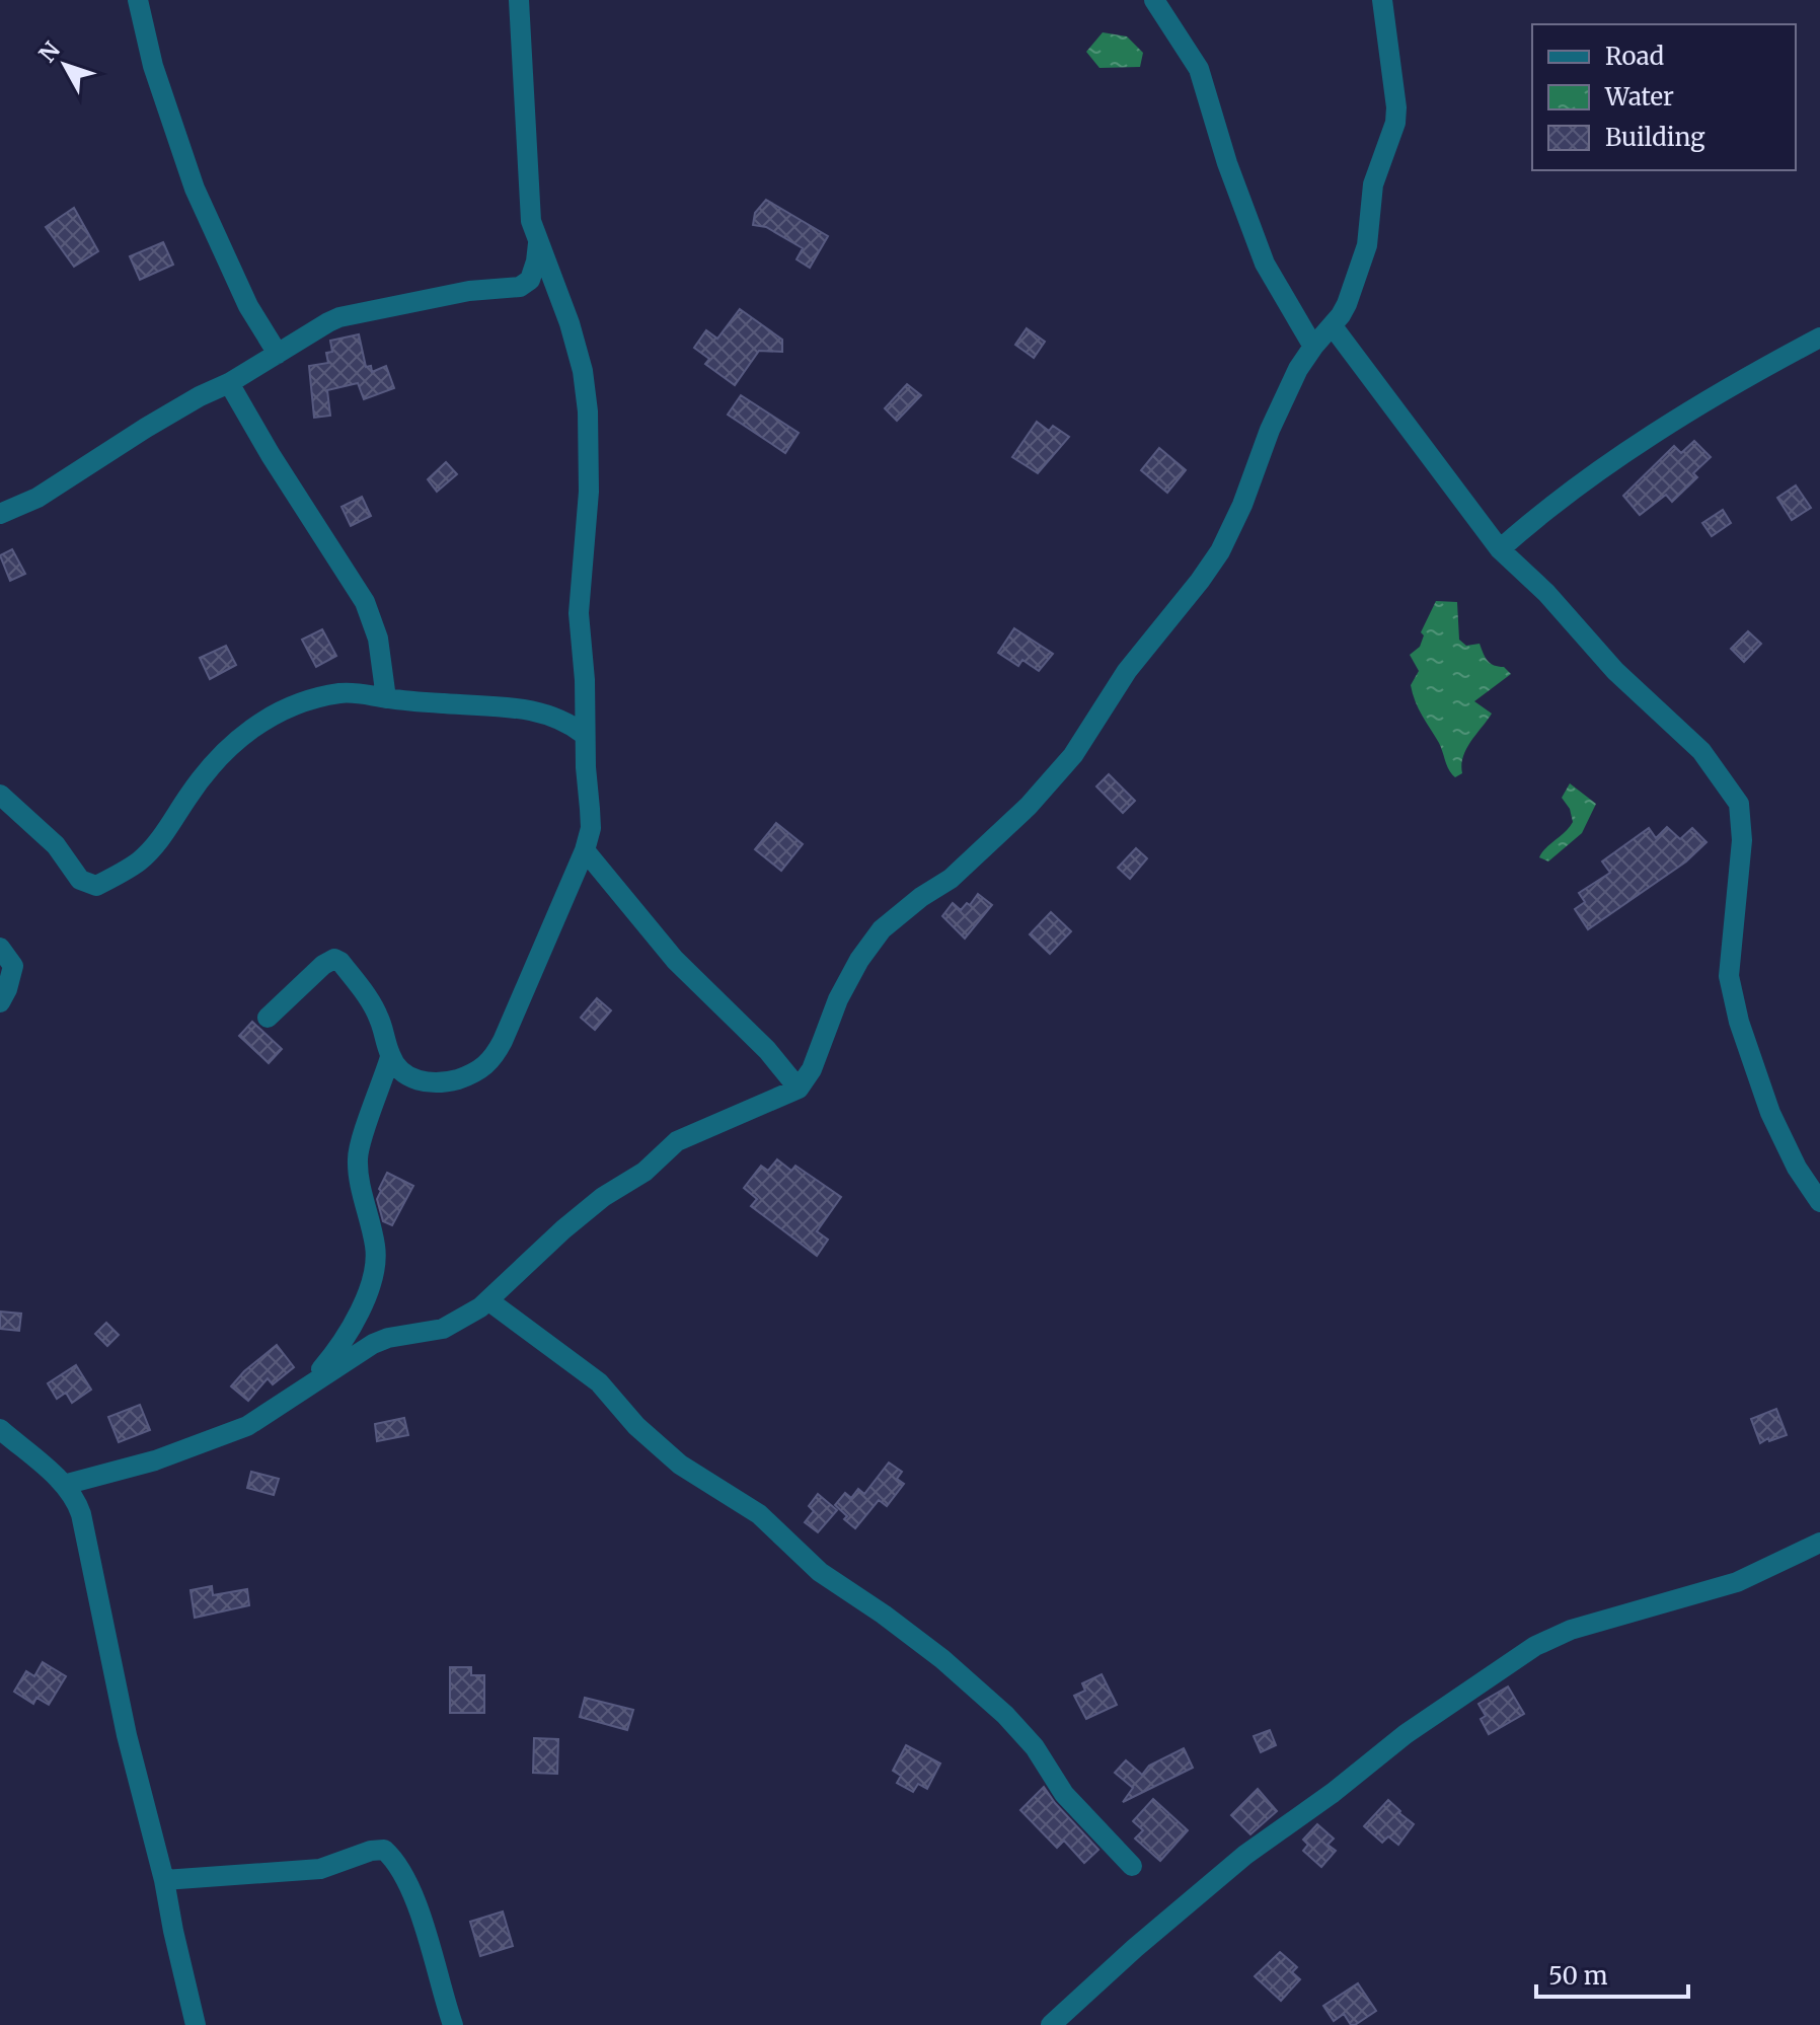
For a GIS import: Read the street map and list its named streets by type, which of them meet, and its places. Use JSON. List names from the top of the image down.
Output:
{
  "legend": ["Road", "Water", "Building"],
  "scale_bar": "50 m",
  "north": "top left"
}
